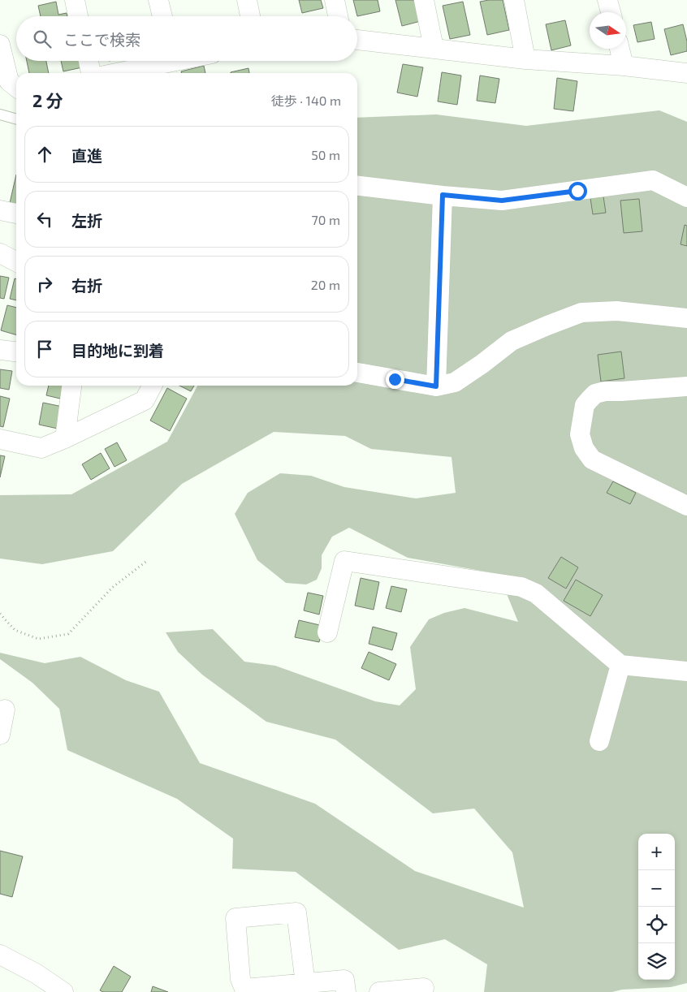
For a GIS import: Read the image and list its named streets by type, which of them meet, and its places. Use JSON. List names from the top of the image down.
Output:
{
  "north": "right",
  "page": {
    "search": "ここで検索",
    "heading": ["2 分", "徒歩 · 140 m"],
    "list": [
      ["直進", "50 m"],
      ["左折", "70 m"],
      ["右折", "20 m"],
      "目的地に到着"
    ],
    "map_buttons": ["+", "−"]
  }
}
